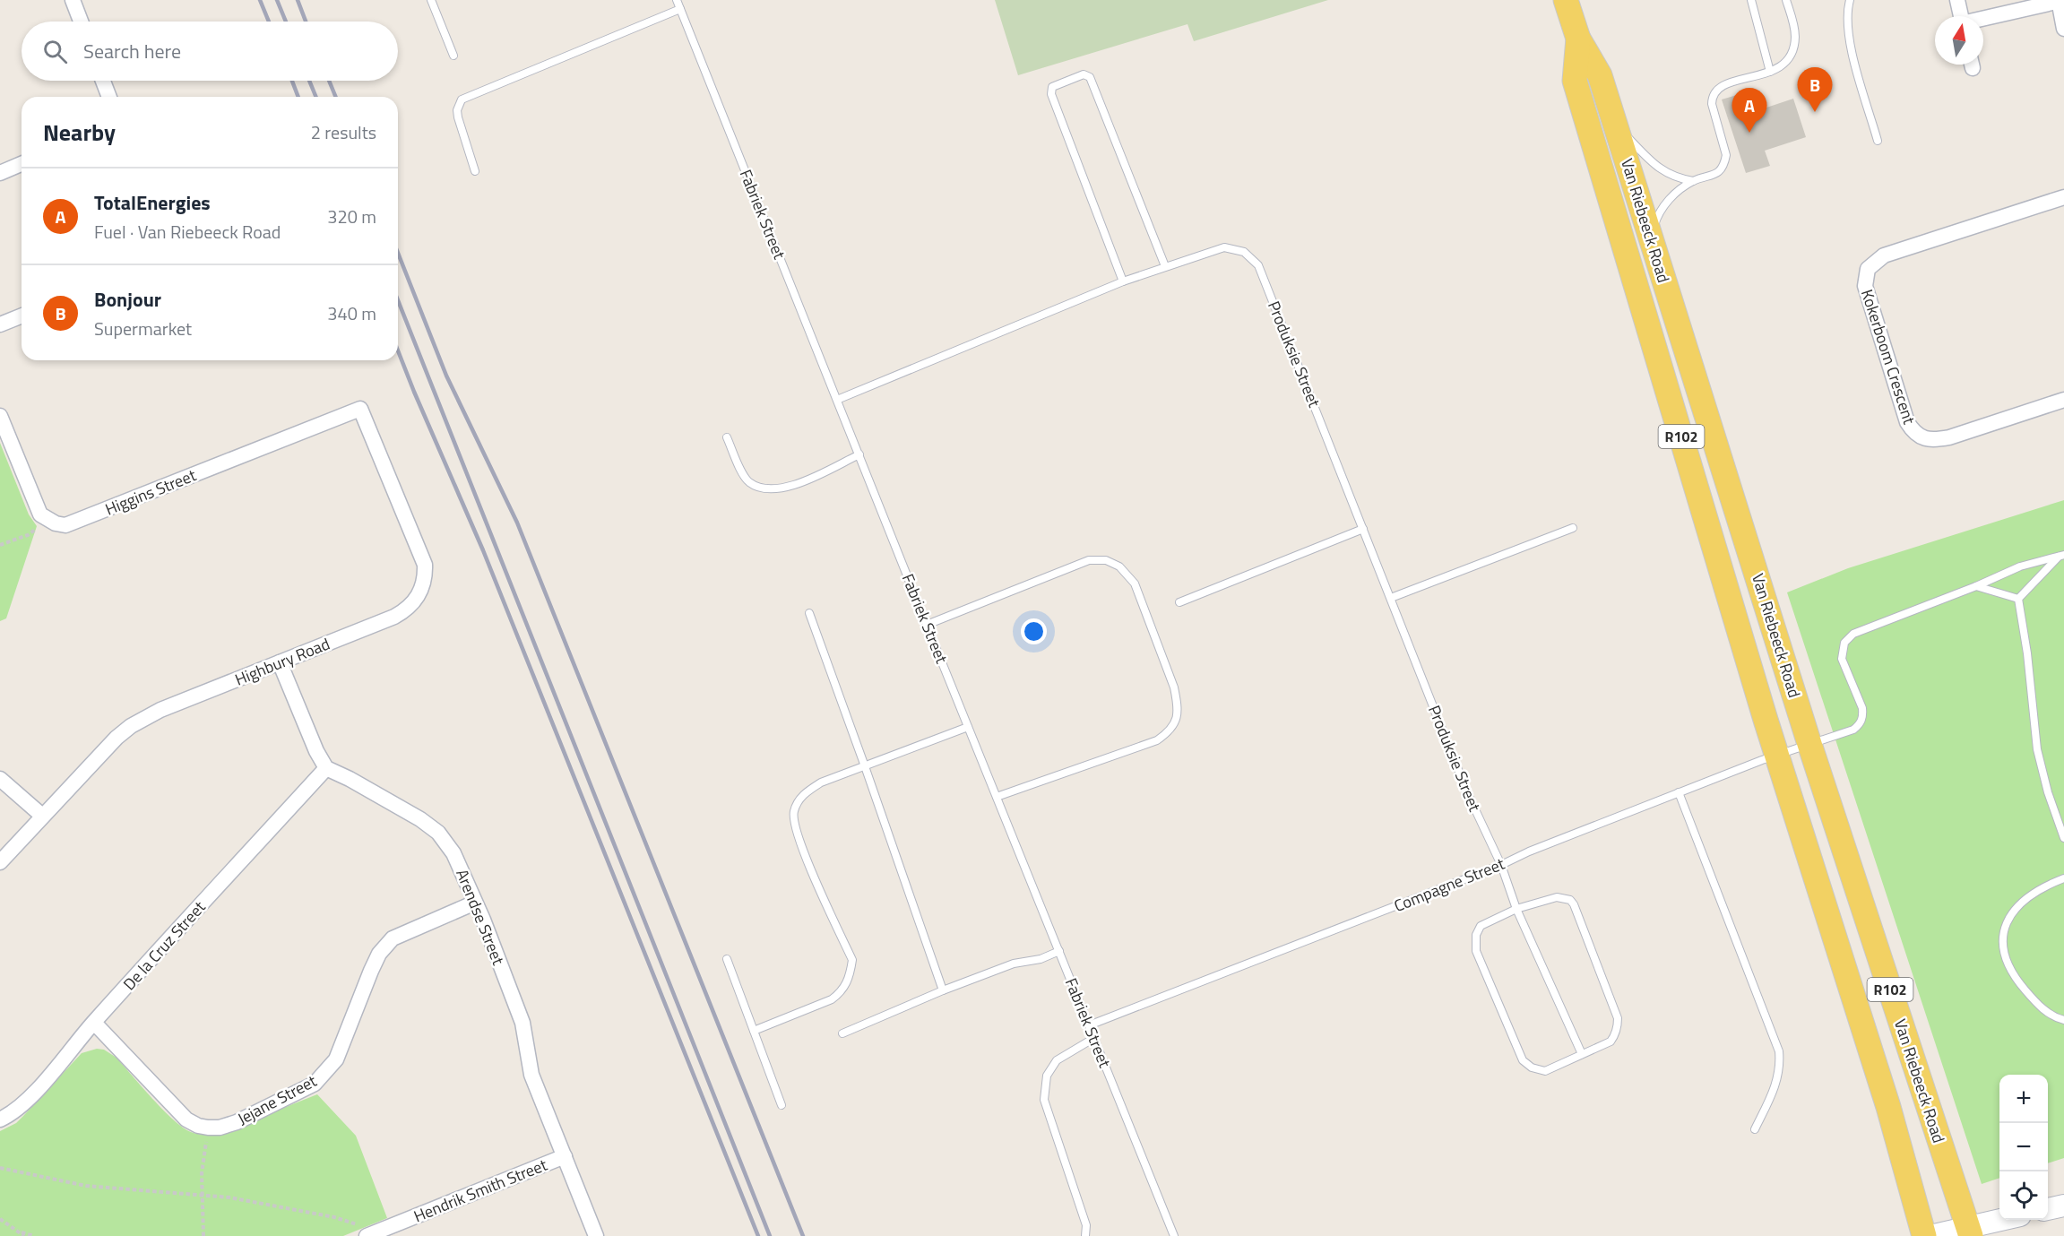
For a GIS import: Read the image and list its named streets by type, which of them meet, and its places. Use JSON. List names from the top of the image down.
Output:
{
  "streets": {
    "main road": ["Van Riebeeck Road", "R102"],
    "street": [
      "Kokerboom Crescent",
      "Higgins Street",
      "Highbury Road",
      "Arendse Street",
      "De la Cruz Street",
      "Jejane Street",
      "Hendrik Smith Street"
    ],
    "lane": ["Fabriek Street", "Produksie Street", "Compagne Street"]
  },
  "crossings": [
    ["Fabriek Street", "Produksie Street"],
    ["Fabriek Street", "Compagne Street"],
    ["Van Riebeeck Road", "Compagne Street"],
    ["Produksie Street", "Compagne Street"],
    ["Higgins Street", "Highbury Road"],
    ["Arendse Street", "De la Cruz Street"],
    ["Arendse Street", "Jejane Street"],
    ["Arendse Street", "Hendrik Smith Street"]
  ],
  "north": "top",
  "page": {
    "search": "Search here",
    "pins": ["B", "A"],
    "heading": ["Nearby", "2 results"],
    "list": [
      {
        "mark": "A",
        "name": "TotalEnergies",
        "note": "Fuel · Van Riebeeck Road",
        "value": "320 m"
      },
      {
        "mark": "B",
        "name": "Bonjour",
        "note": "Supermarket",
        "value": "340 m"
      }
    ],
    "map_buttons": ["+", "−"]
  }
}
